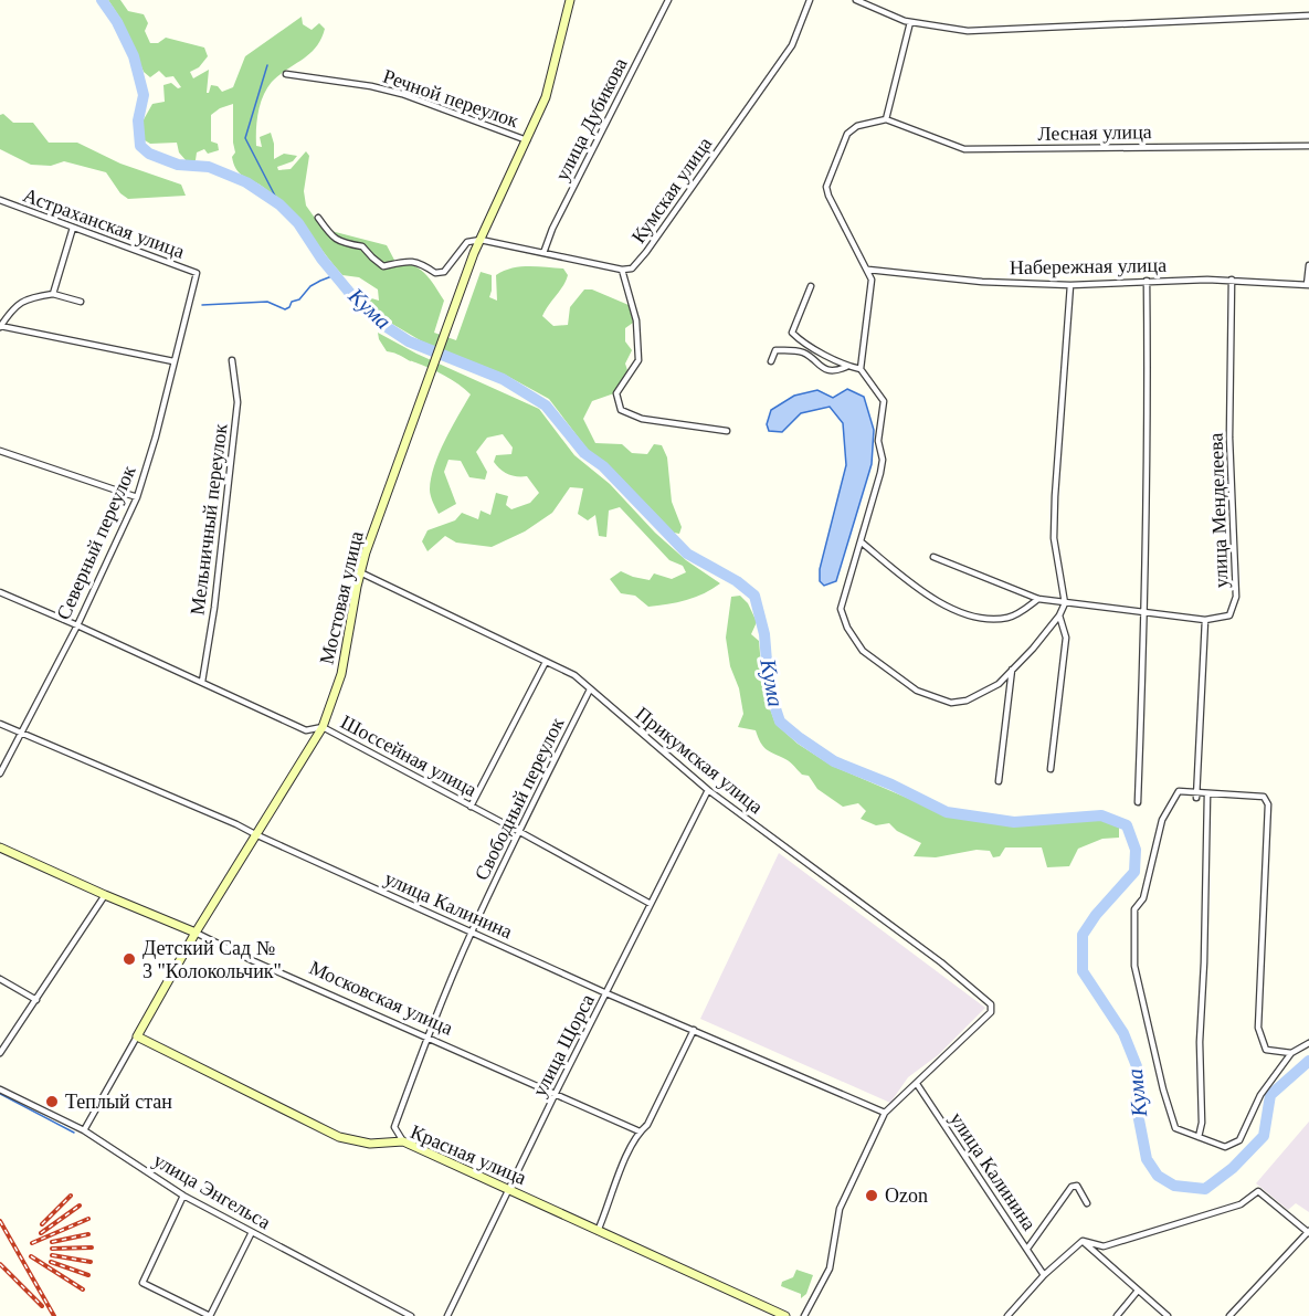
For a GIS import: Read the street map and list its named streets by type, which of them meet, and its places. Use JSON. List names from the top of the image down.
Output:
{
  "streets": {
    "main road": ["Мостовая улица", "Московская улица", "Красная улица"],
    "street": [
      "Речной переулок",
      "улица Дубикова",
      "Лесная улица",
      "Кумская улица",
      "Астраханская улица",
      "Набережная улица",
      "улица Менделеева",
      "Мельничный переулок",
      "Северный переулок",
      "Шоссейная улица",
      "Прикумская улица",
      "Свободный переулок",
      "улица Калинина",
      "улица Щорса",
      "улица Энгельса"
    ]
  },
  "crossings": [
    ["Речной переулок", "Мостовая улица"],
    ["Астраханская улица", "Северный переулок"],
    ["Набережная улица", "улица Менделеева"],
    ["Мельничный переулок", "Шоссейная улица"],
    ["Северный переулок", "Шоссейная улица"],
    ["Северный переулок", "улица Калинина"],
    ["Мостовая улица", "Шоссейная улица"],
    ["Мостовая улица", "Прикумская улица"],
    ["Мостовая улица", "улица Калинина"],
    ["Мостовая улица", "Московская улица"],
    ["Мостовая улица", "Красная улица"],
    ["Мостовая улица", "улица Энгельса"],
    ["Шоссейная улица", "Свободный переулок"],
    ["Шоссейная улица", "улица Щорса"],
    ["Прикумская улица", "Свободный переулок"],
    ["Прикумская улица", "улица Калинина"],
    ["Прикумская улица", "улица Щорса"],
    ["Свободный переулок", "улица Калинина"],
    ["Свободный переулок", "Московская улица"],
    ["Свободный переулок", "Красная улица"],
    ["улица Калинина", "улица Щорса"],
    ["Московская улица", "улица Щорса"],
    ["улица Щорса", "Красная улица"]
  ],
  "water": ["Кума"],
  "places": ["Детский Сад № 3 \"Колокольчик\"", "Теплый стан", "Ozon"]
}
